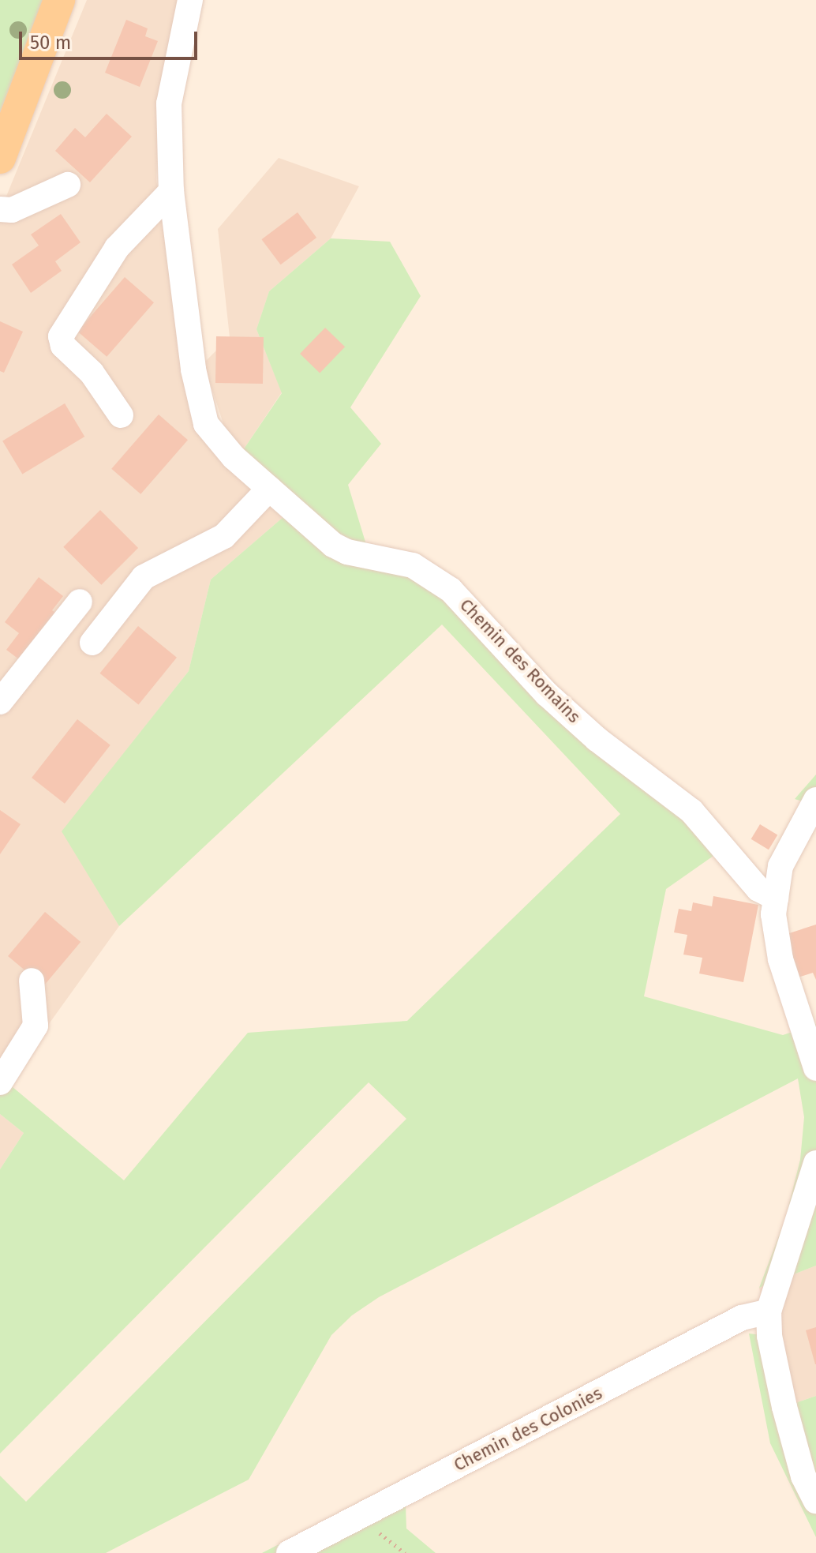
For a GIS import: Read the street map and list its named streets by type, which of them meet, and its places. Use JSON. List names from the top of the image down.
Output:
{
  "streets": {
    "street": ["Chemin des Romains", "Chemin des Colonies"]
  },
  "scale_bar": "50 m"
}
